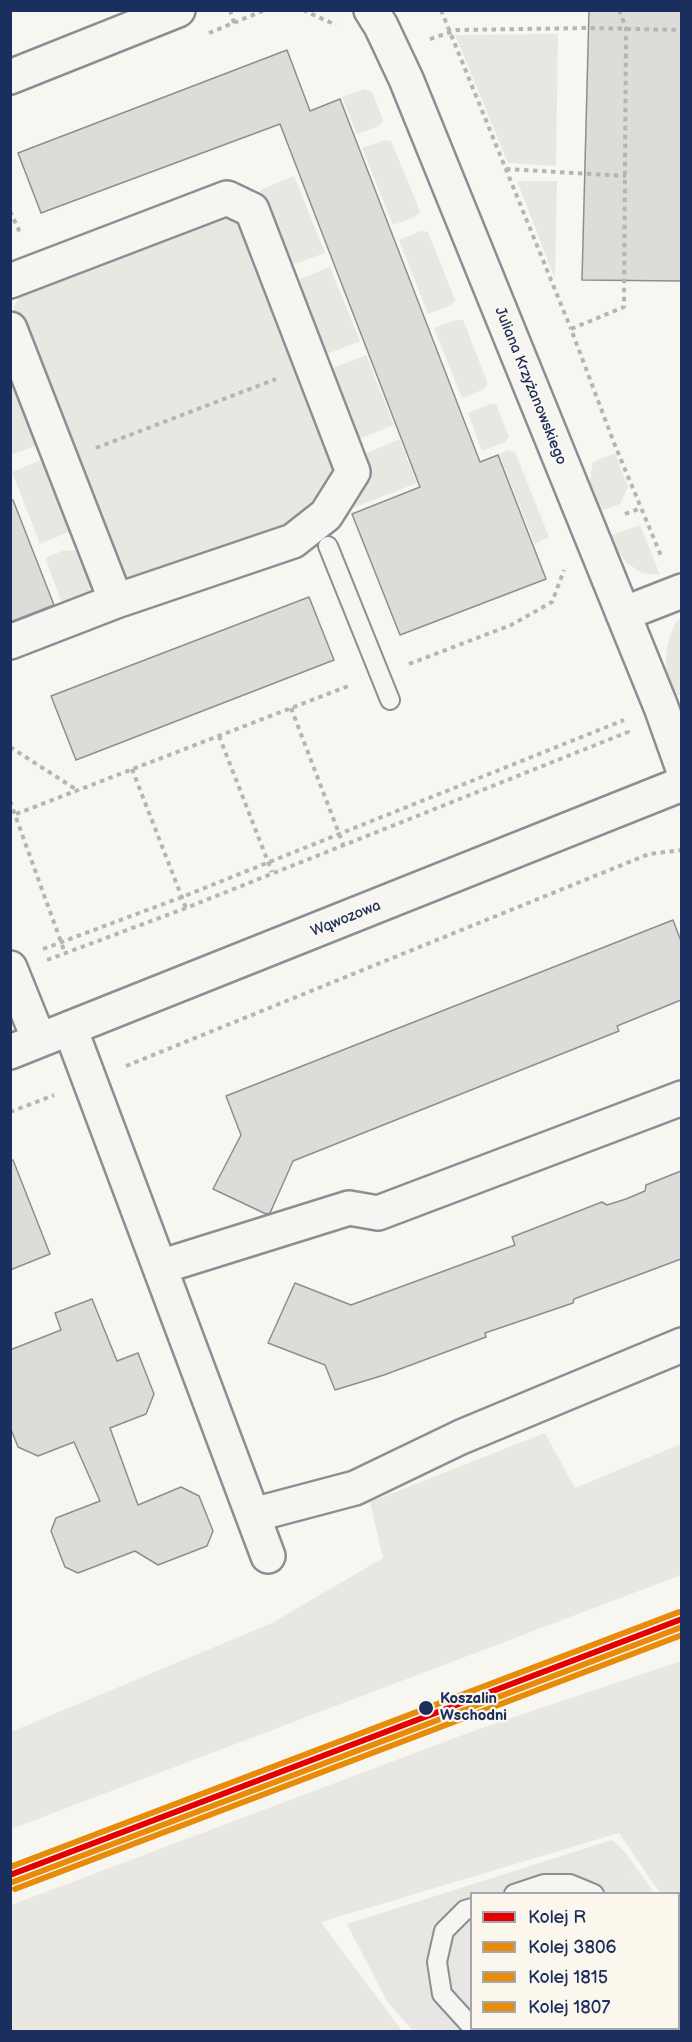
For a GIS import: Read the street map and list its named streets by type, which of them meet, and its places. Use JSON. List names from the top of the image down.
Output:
{
  "streets": {
    "street": ["Juliana Krzyżanowskiego", "Wąwozowa"]
  },
  "places": ["Koszalin Wschodni"],
  "lines": [
    "rail line 1815",
    "rail line R",
    "rail line 3806",
    "rail line 1807"
  ],
  "legend": [
    "Kolej R",
    "Kolej 3806",
    "Kolej 1815",
    "Kolej 1807"
  ]
}
